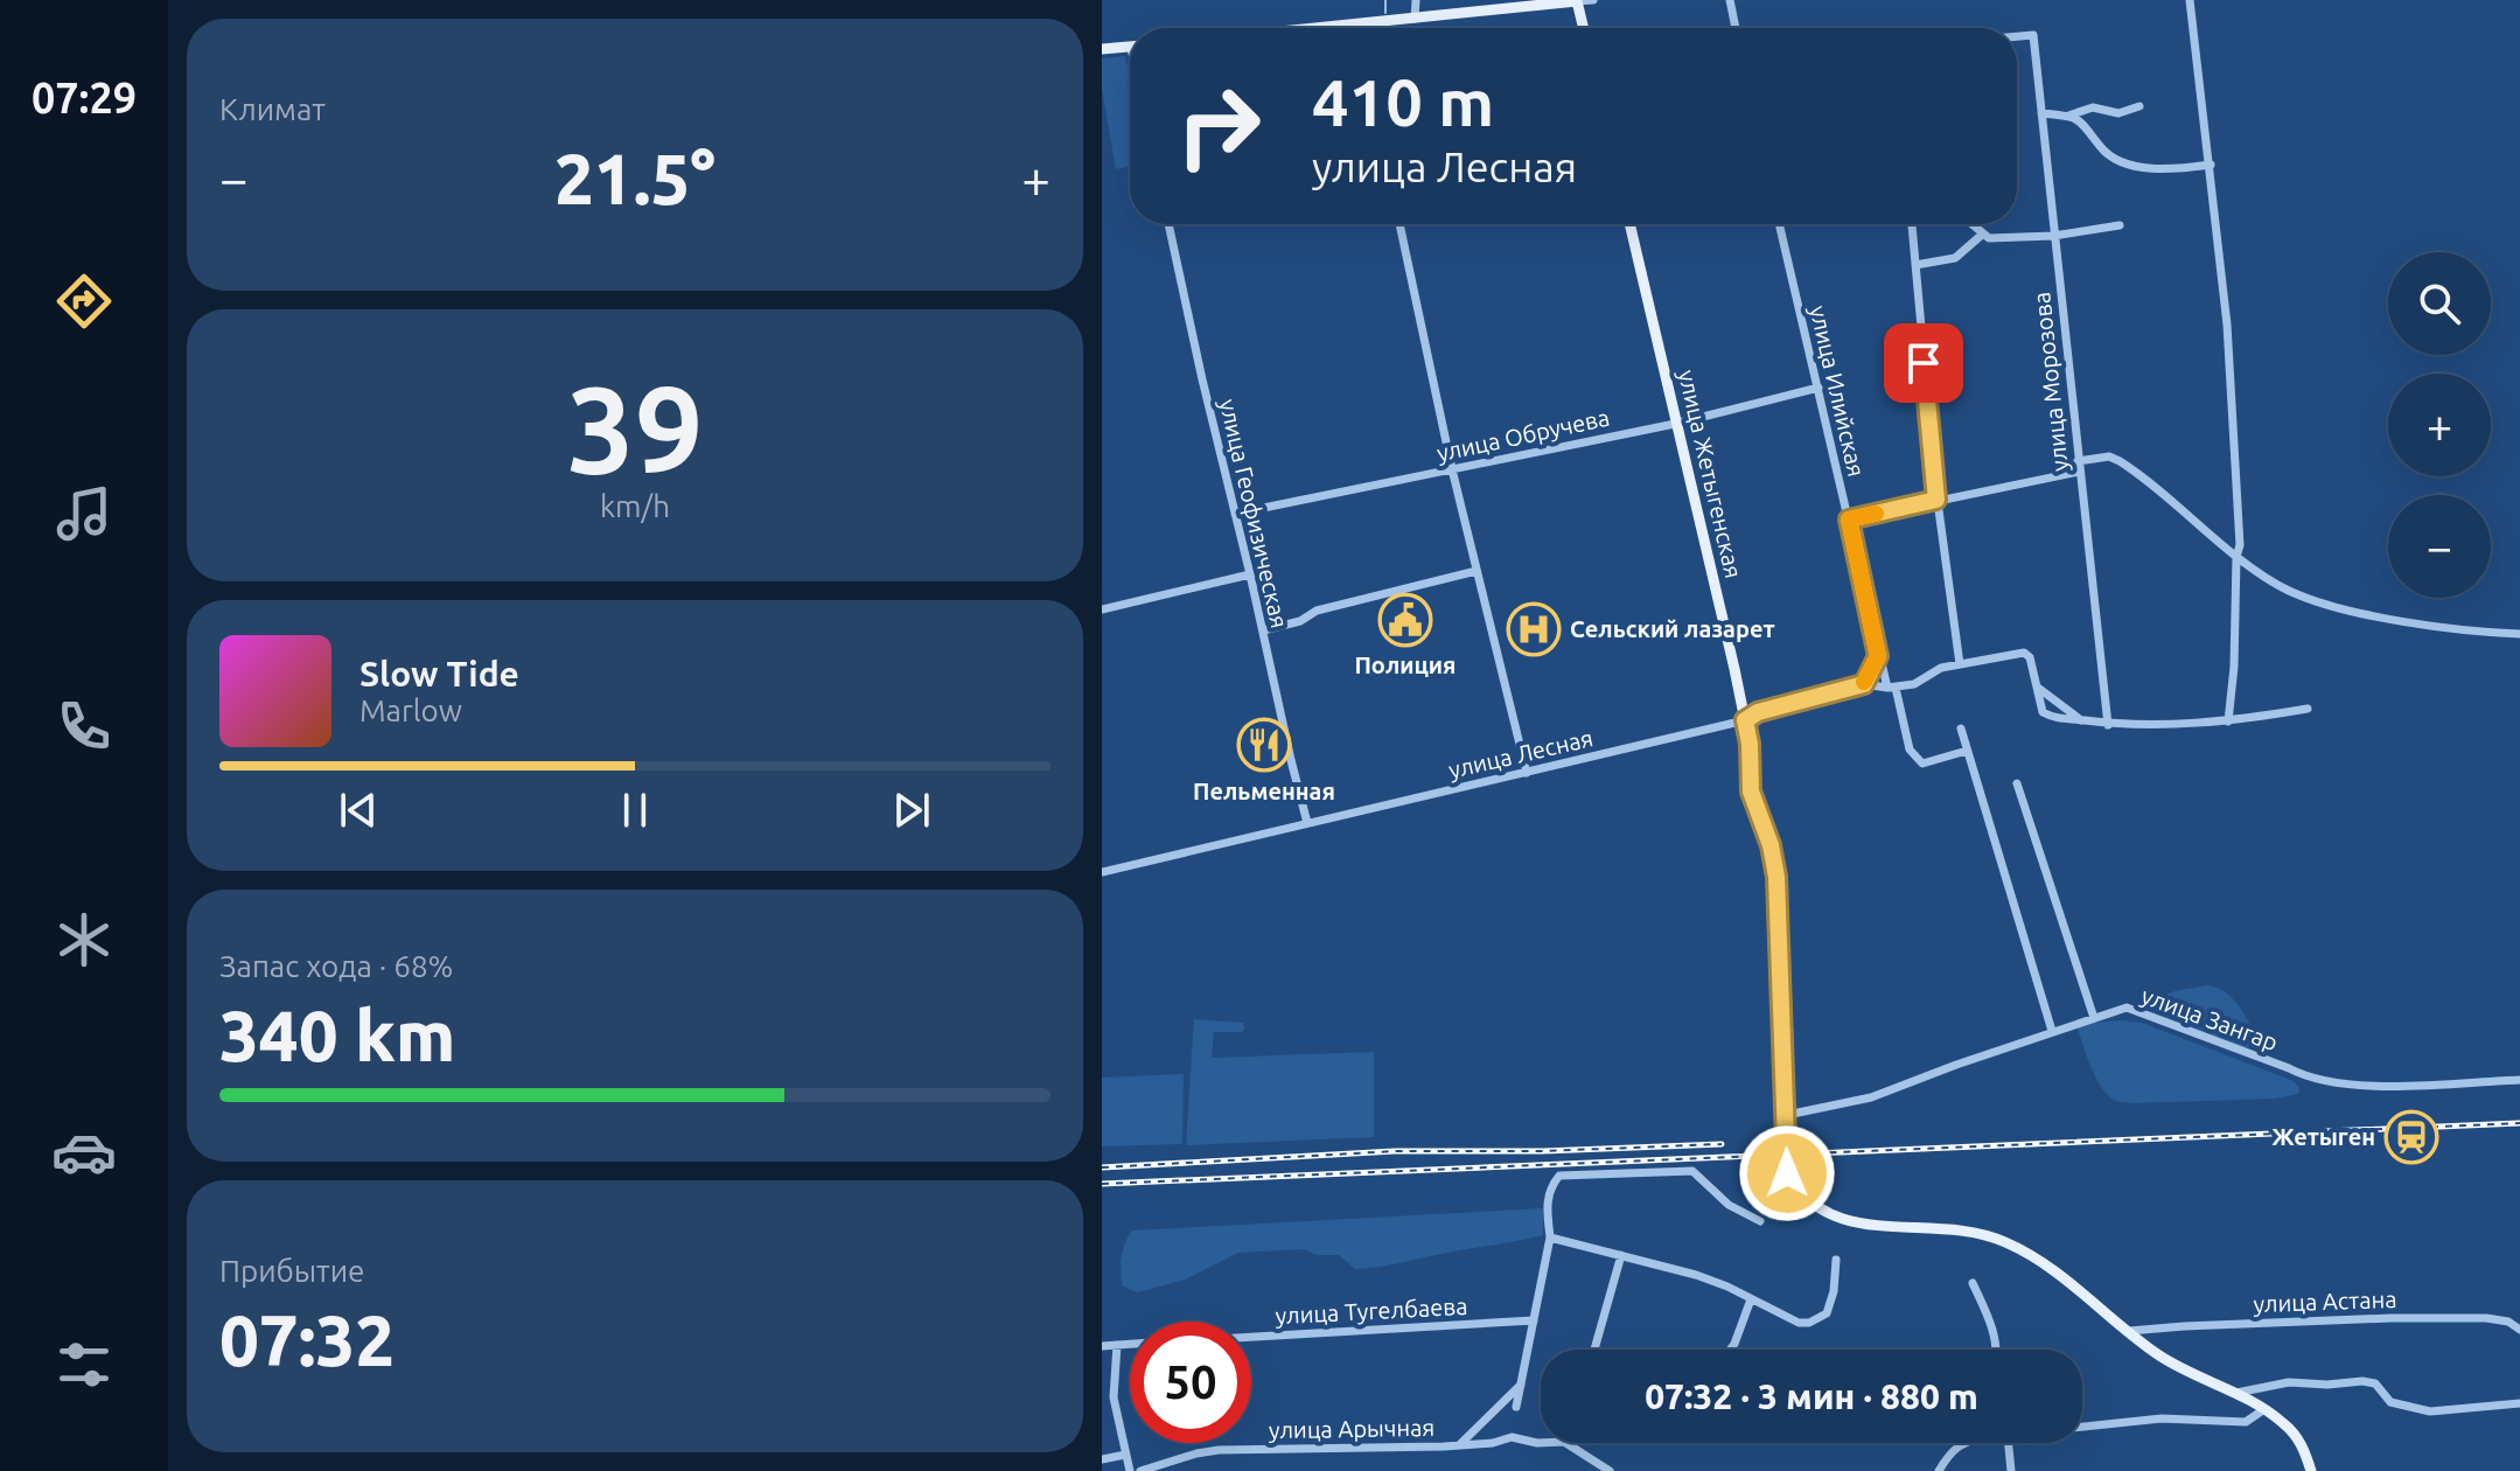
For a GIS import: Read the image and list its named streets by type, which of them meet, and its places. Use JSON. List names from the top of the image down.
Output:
{
  "streets": {
    "main road": ["улица Жетыгенская"],
    "street": [
      "улица Морозова",
      "улица Илийская",
      "улица Обручева",
      "улица Геофизическая",
      "улица Лесная",
      "улица Зангар",
      "улица Астана",
      "улица Тугелбаева",
      "улица Арычная"
    ]
  },
  "crossings": [
    ["улица Илийская", "улица Обручева"],
    ["улица Илийская", "улица Лесная"],
    ["улица Обручева", "улица Жетыгенская"],
    ["улица Обручева", "улица Геофизическая"],
    ["улица Жетыгенская", "улица Лесная"],
    ["улица Жетыгенская", "улица Зангар"],
    ["улица Жетыгенская", "улица Астана"],
    ["улица Геофизическая", "улица Лесная"]
  ],
  "places": {
    "public building": ["Полиция"],
    "hospital": ["Сельский лазарет"],
    "restaurant": ["Пельменная"],
    "station": ["Жетыген"]
  },
  "page": {
    "tabs": "07:29",
    "tile": [
      "Климат",
      ["39", "km/h"],
      ["Запас хода · 68%", "340 km"],
      ["Прибытие", "07:32"]
    ],
    "turn": ["410 m", "улица Лесная"],
    "heat": ["−", "21.5°", "+"],
    "map_buttons": ["+", "−"],
    "song": ["Slow Tide", "Marlow"],
    "limit": "50",
    "trip": "07:32 · 3 мин · 880 m"
  }
}
